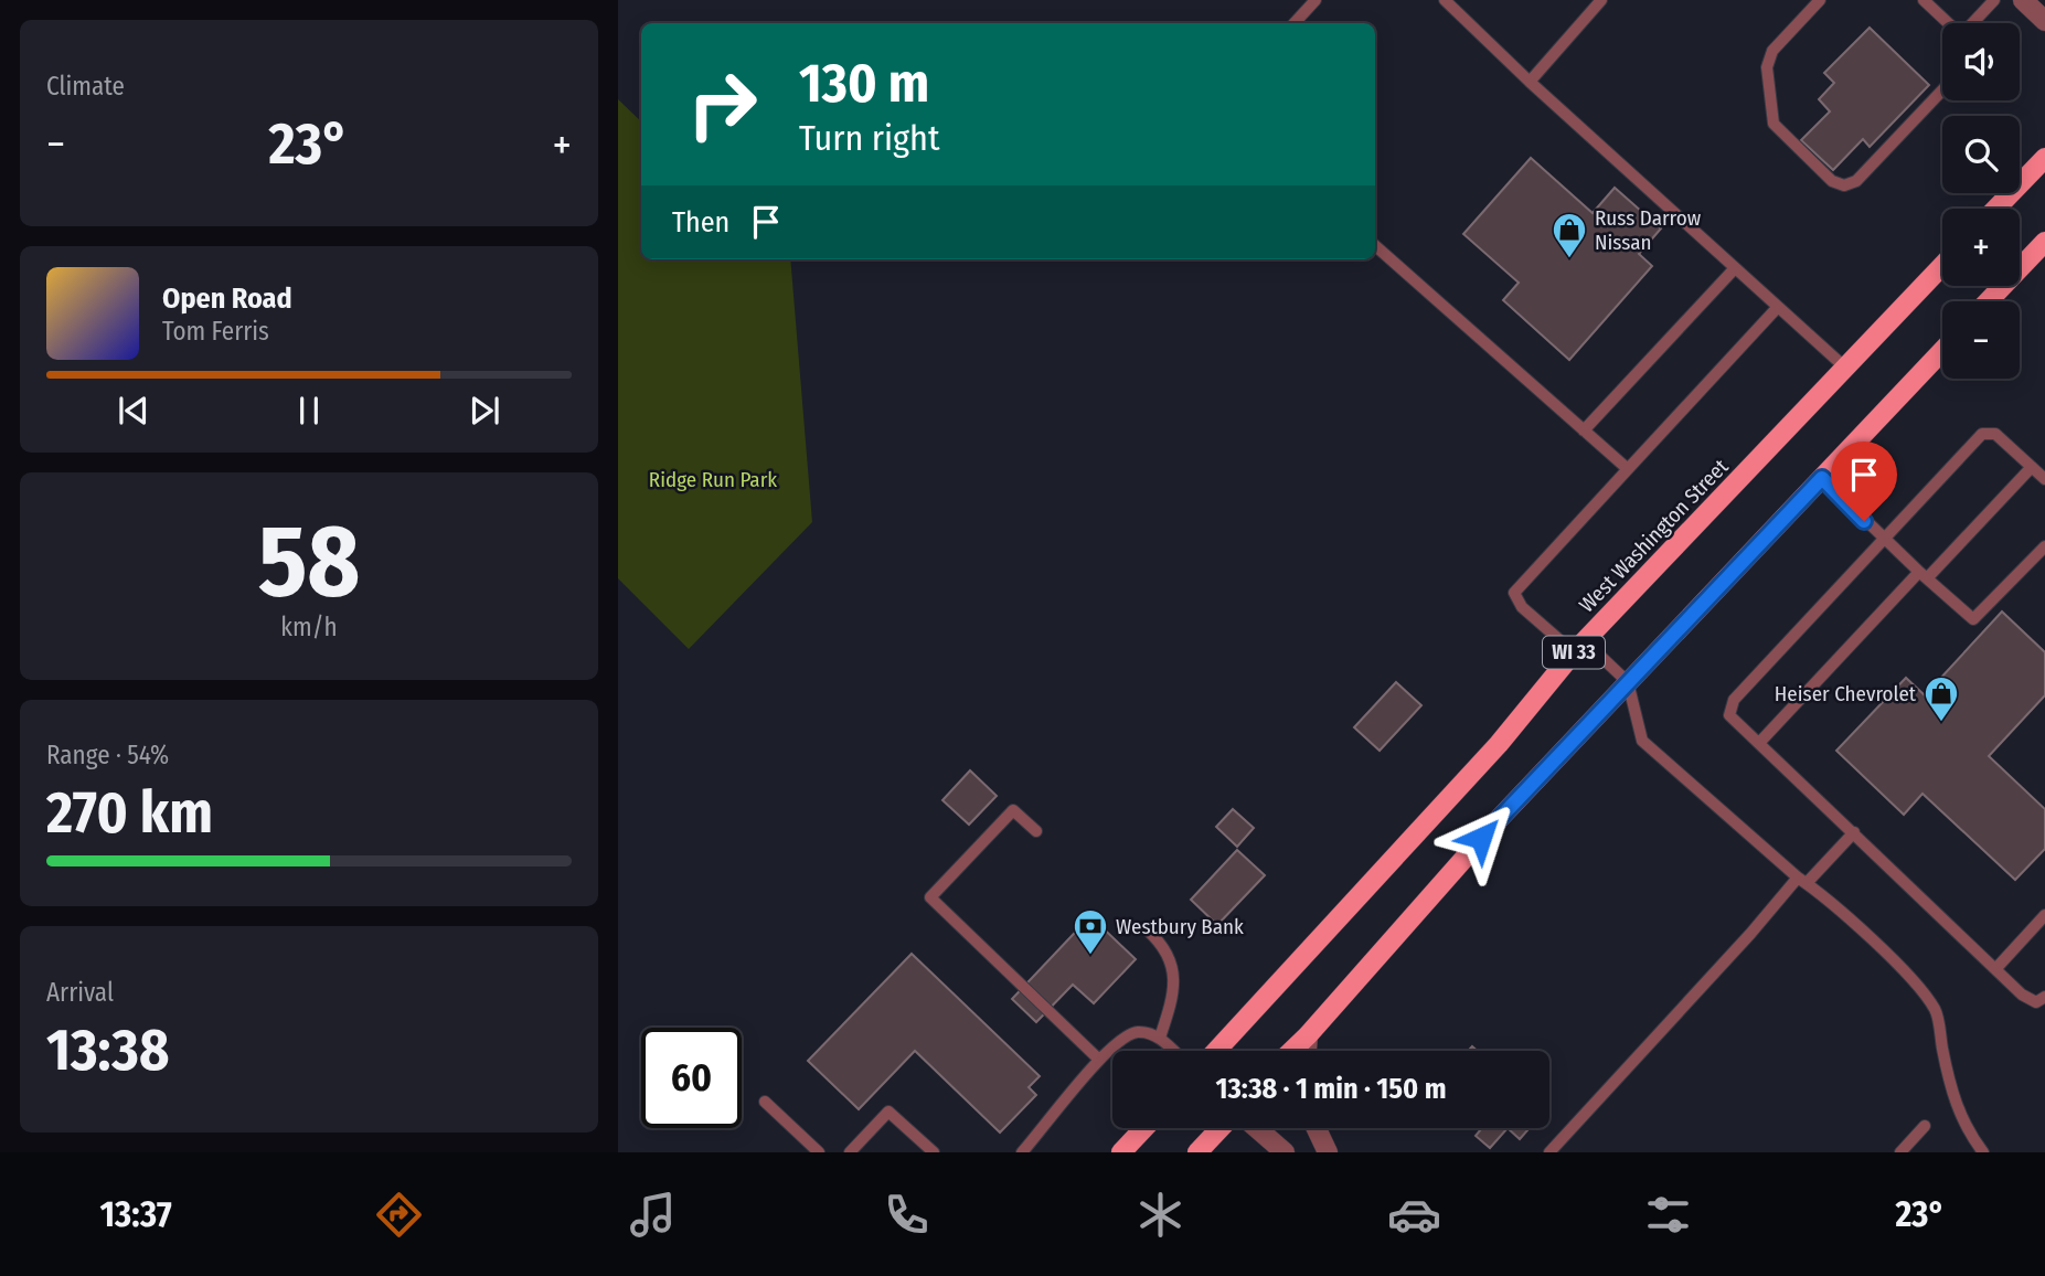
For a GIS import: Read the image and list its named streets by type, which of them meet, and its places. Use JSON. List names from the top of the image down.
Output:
{
  "streets": {
    "main road": ["West Washington Street", "WI 33"]
  },
  "parks": ["Ridge Run Park"],
  "places": {
    "shop": ["Russ Darrow Nissan", "Heiser Chevrolet"],
    "bank": ["Westbury Bank"]
  },
  "page": {
    "tile": [
      "Climate",
      ["58", "km/h"],
      ["Range · 54%", "270 km"],
      ["Arrival", "13:38"]
    ],
    "map_buttons": ["+", "−"],
    "turn": ["130 m", "Turn right"],
    "heat": ["−", "23°", "+"],
    "then": "Then",
    "song": ["Open Road", "Tom Ferris"],
    "limit": "60",
    "trip": "13:38 · 1 min · 150 m",
    "tabs": ["13:37", "23°"]
  }
}
